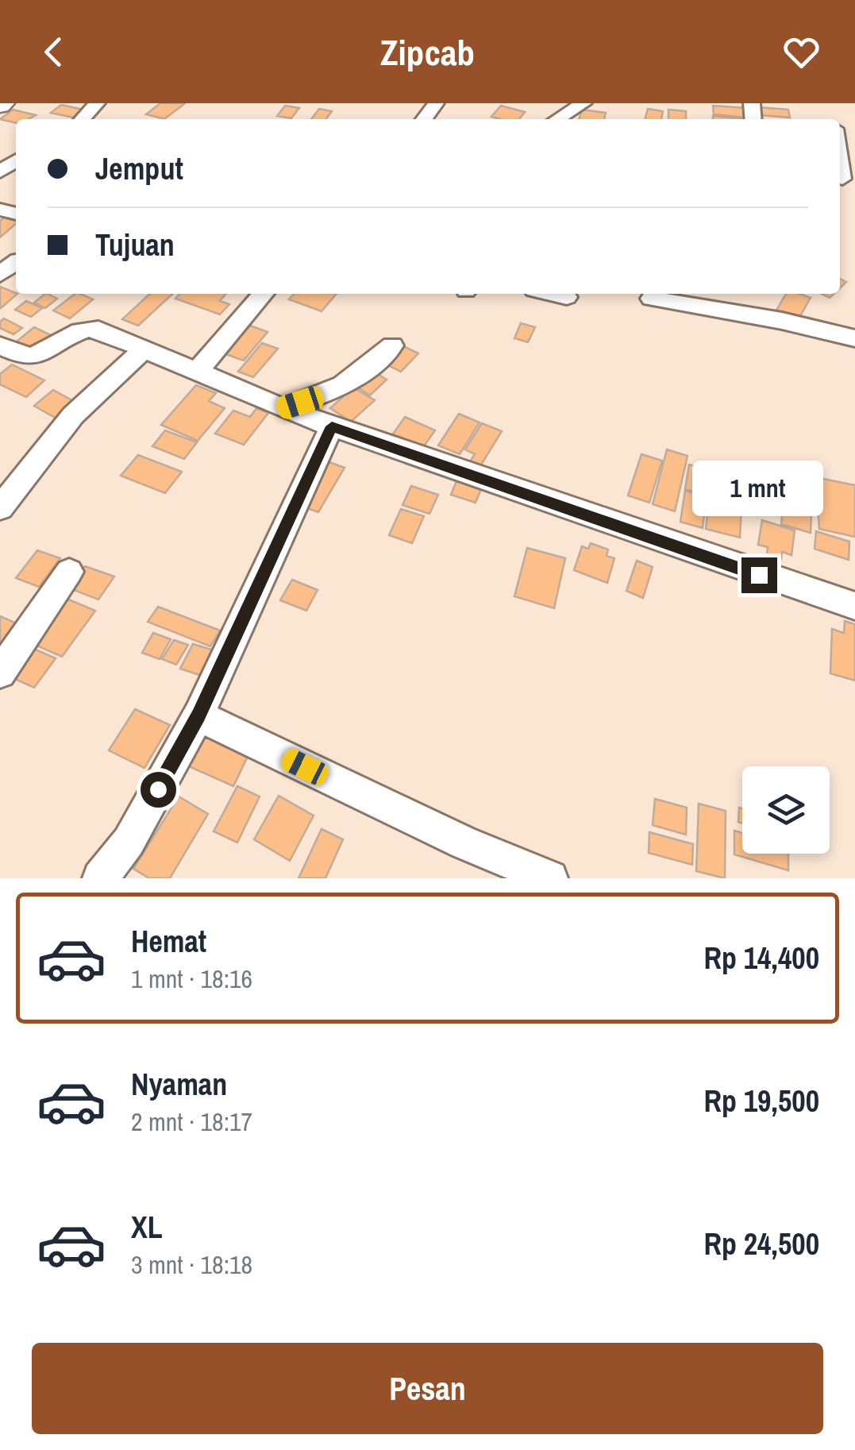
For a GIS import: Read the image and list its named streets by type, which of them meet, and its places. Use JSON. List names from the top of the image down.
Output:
{
  "page": {
    "header": "Zipcab",
    "banner": ["Jemput", "Tujuan"],
    "bubble": "1 mnt",
    "list": [
      {
        "name": "Hemat",
        "note": "1 mnt · 18:16",
        "value": "Rp 14,400"
      },
      {
        "name": "Nyaman",
        "note": "2 mnt · 18:17",
        "value": "Rp 19,500"
      },
      {
        "name": "XL",
        "note": "3 mnt · 18:18",
        "value": "Rp 24,500"
      }
    ],
    "buttons": "Pesan"
  }
}
